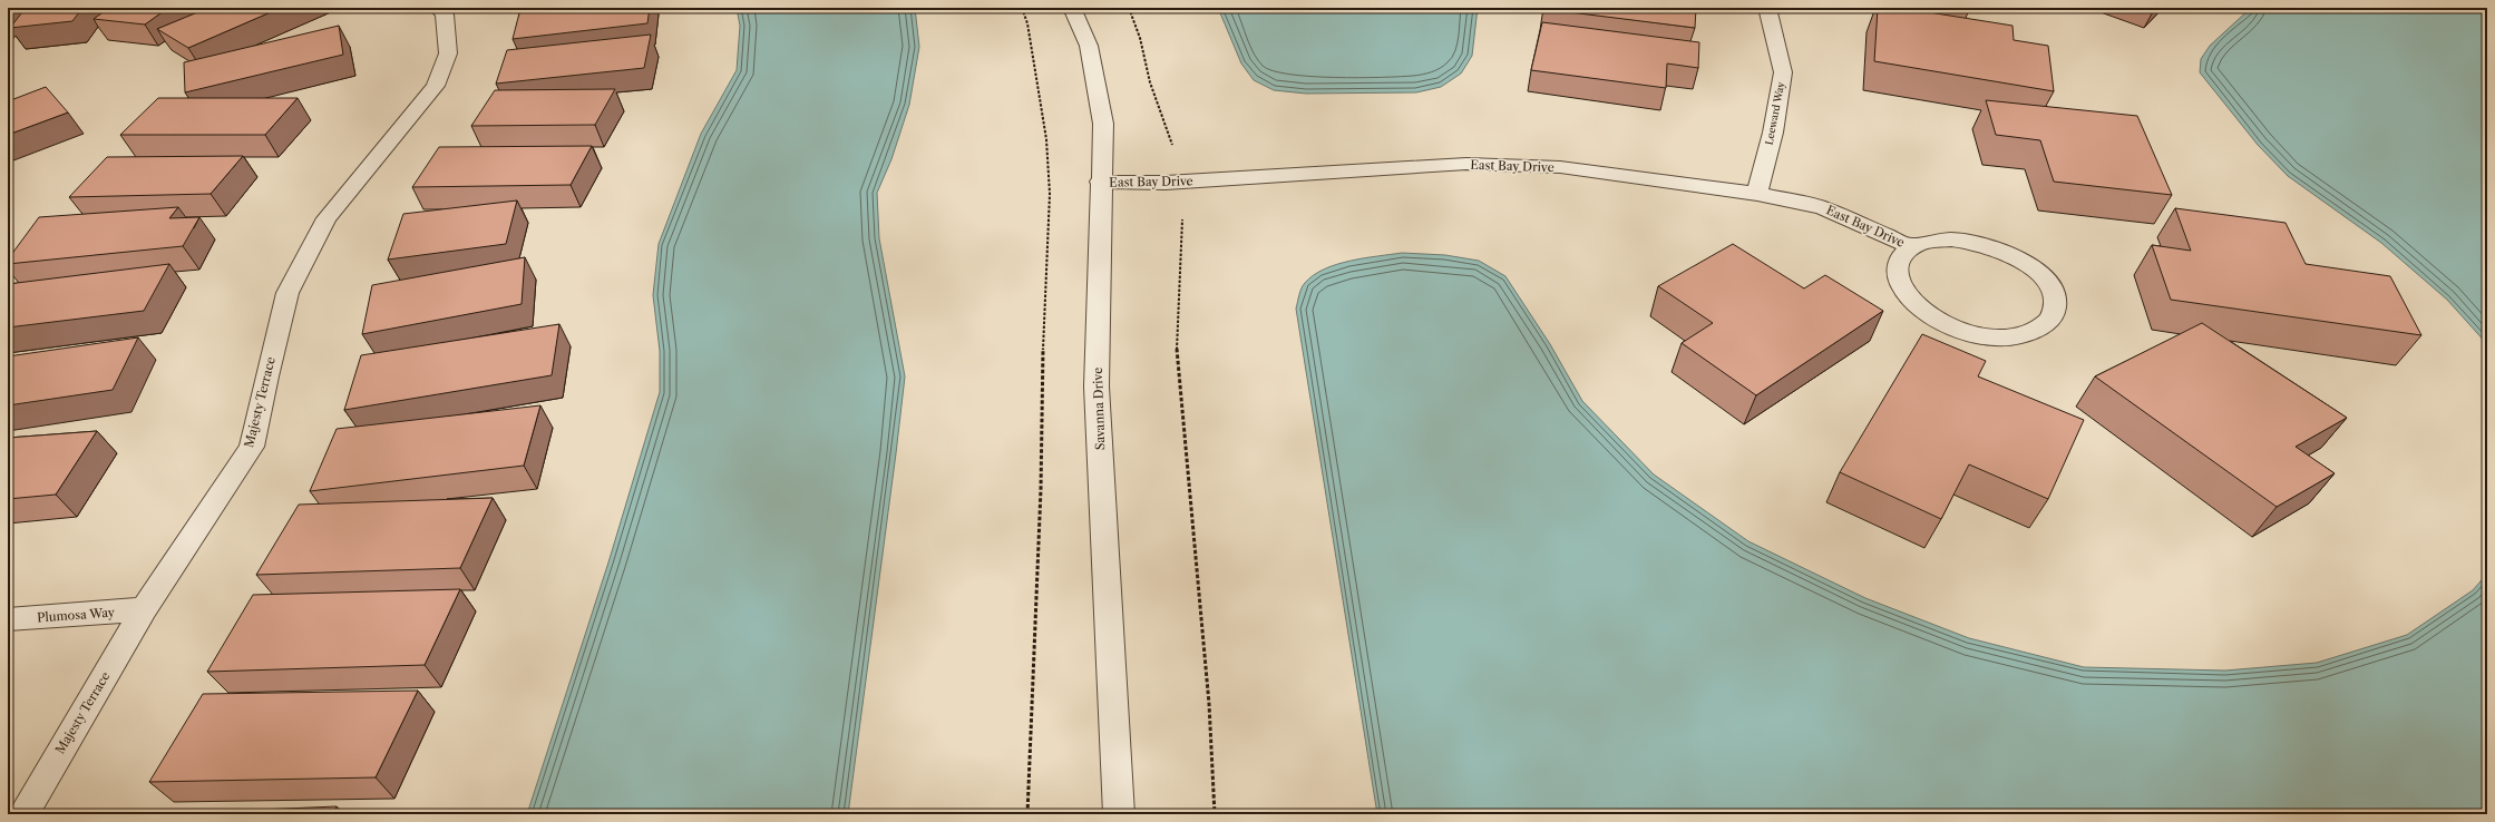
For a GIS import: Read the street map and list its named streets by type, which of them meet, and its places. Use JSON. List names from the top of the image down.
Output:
{
  "streets": {
    "street": [
      "Leeward Way",
      "East Bay Drive",
      "Majesty Terrace",
      "Savanna Drive",
      "Plumosa Way"
    ]
  },
  "crossings": [
    ["Leeward Way", "East Bay Drive"],
    ["East Bay Drive", "Savanna Drive"],
    ["Majesty Terrace", "Plumosa Way"]
  ]
}
